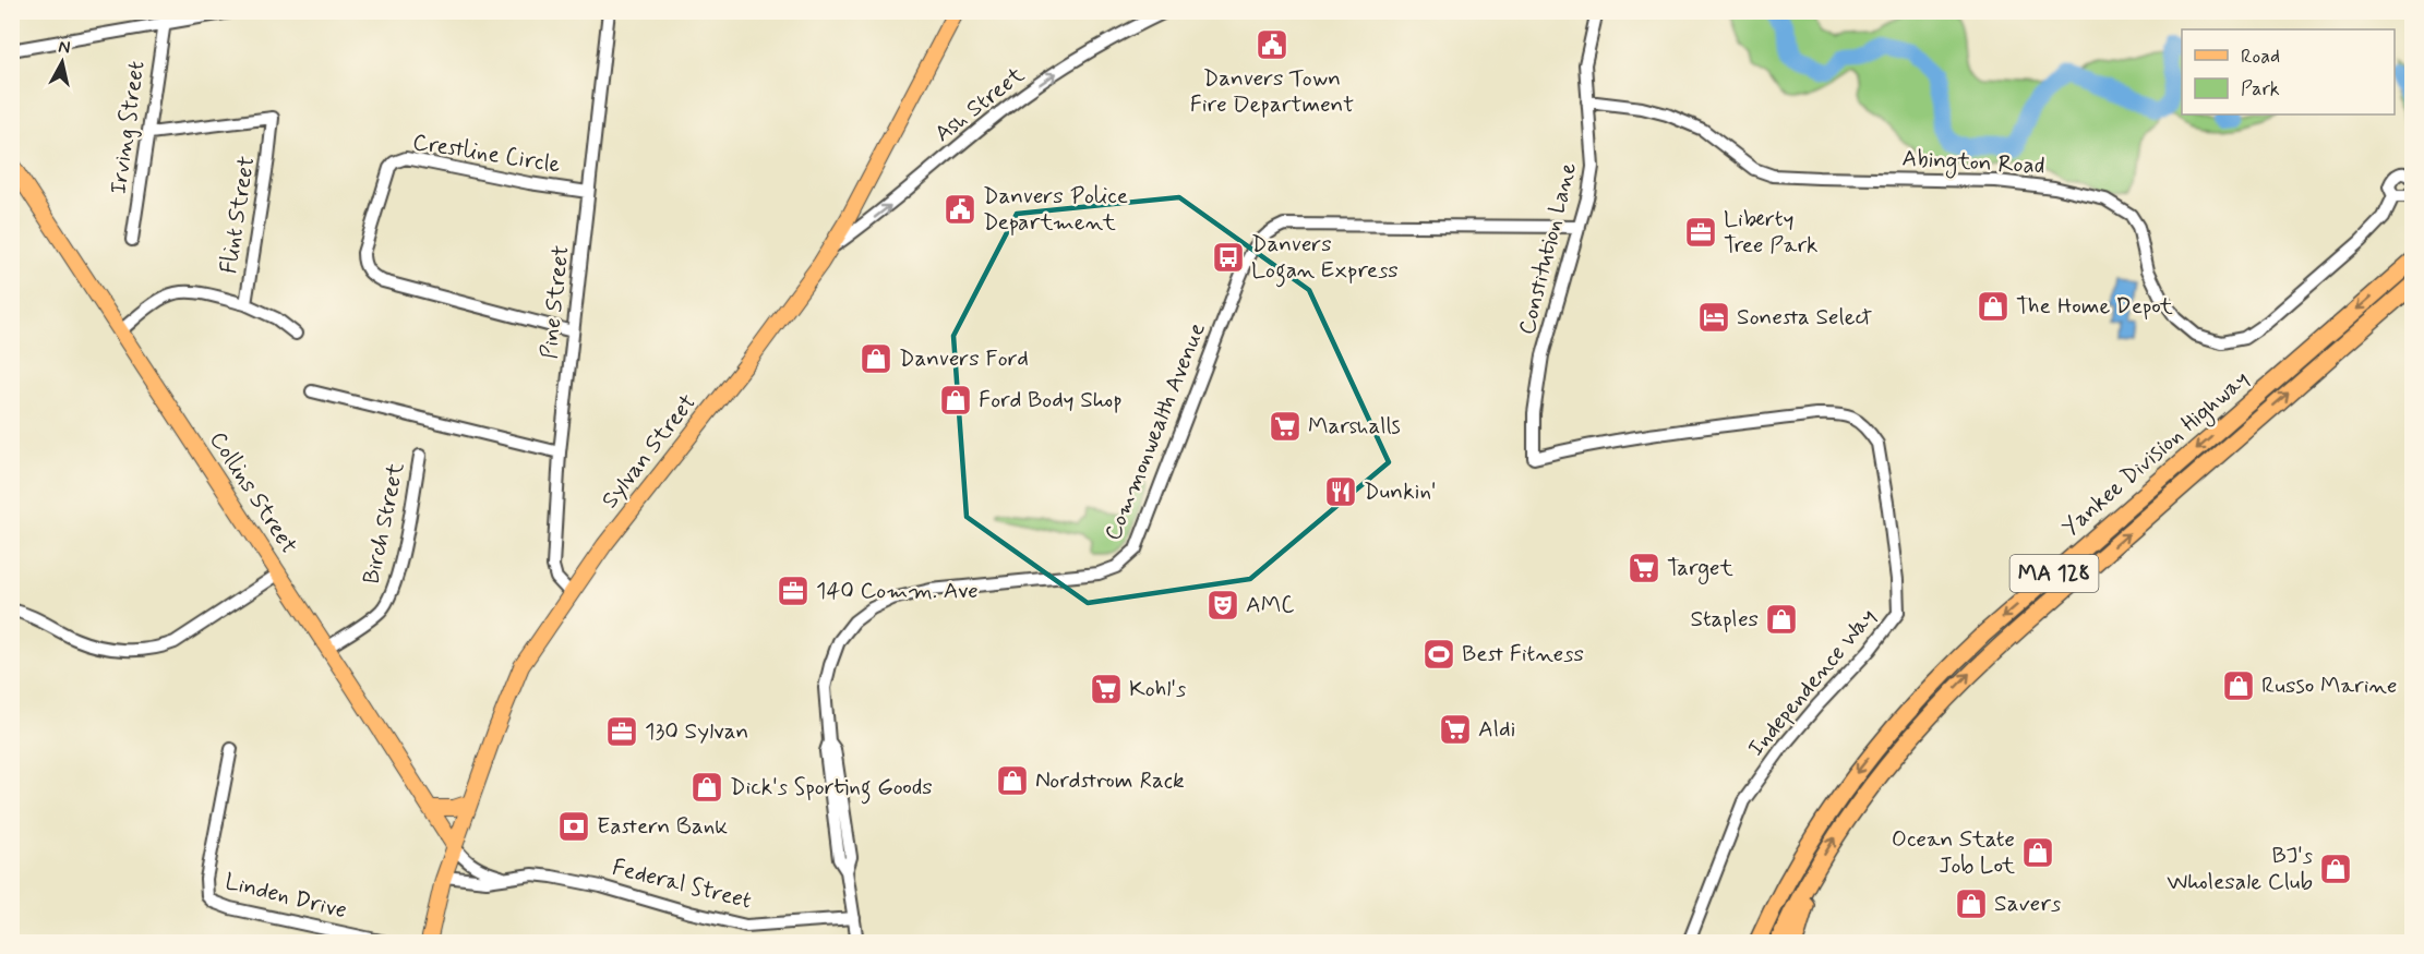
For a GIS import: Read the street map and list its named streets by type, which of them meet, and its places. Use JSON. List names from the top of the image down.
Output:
{
  "streets": {
    "highway": ["Yankee Division Highway", "MA 128"],
    "main road": ["Sylvan Street", "Collins Street"],
    "street": [
      "Ash Street",
      "Irving Street",
      "Crestline Circle",
      "Abington Road",
      "Flint Street",
      "Constitution Lane",
      "Pine Street",
      "Commonwealth Avenue",
      "Birch Street",
      "Independence Way",
      "Federal Street",
      "Linden Drive"
    ]
  },
  "crossings": [
    ["Ash Street", "Sylvan Street"],
    ["Irving Street", "Flint Street"],
    ["Crestline Circle", "Pine Street"],
    ["Abington Road", "Constitution Lane"],
    ["Flint Street", "Collins Street"],
    ["Constitution Lane", "Commonwealth Avenue"],
    ["Constitution Lane", "Independence Way"],
    ["Pine Street", "Sylvan Street"],
    ["Commonwealth Avenue", "Federal Street"],
    ["Sylvan Street", "Collins Street"],
    ["Sylvan Street", "Federal Street"],
    ["Collins Street", "Birch Street"],
    ["Collins Street", "Federal Street"]
  ],
  "one_way": ["Ash Street"],
  "places": {
    "public building": ["Danvers Town Fire Department", "Danvers Police Department"],
    "office": ["Liberty Tree Park", "140 Comm. Ave", "130 Sylvan"],
    "bus stop": ["Danvers Logan Express"],
    "shop": [
      "The Home Depot",
      "Danvers Ford",
      "Ford Body Shop",
      "Staples",
      "Russo Marine",
      "Nordstrom Rack",
      "Dick's Sporting Goods",
      "Ocean State Job Lot",
      "BJ's Wholesale Club",
      "Savers"
    ],
    "hotel": ["Sonesta Select"],
    "supermarket": [
      "Marshalls",
      "Target",
      "Kohl's",
      "Aldi"
    ],
    "restaurant": ["Dunkin'"],
    "theatre": ["AMC"],
    "sports": ["Best Fitness"],
    "bank": ["Eastern Bank"]
  },
  "legend": ["Road", "Park"],
  "north": "top"
}
